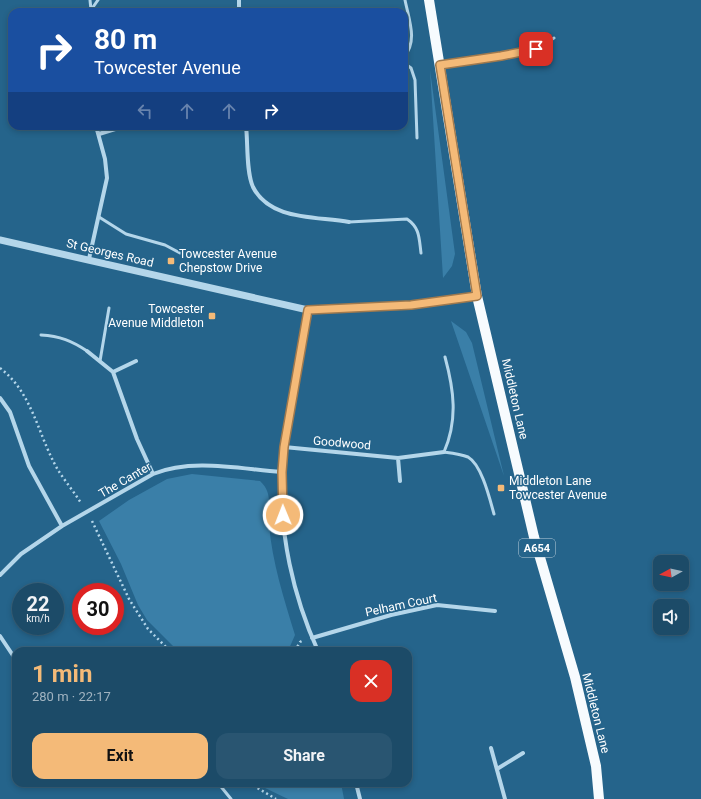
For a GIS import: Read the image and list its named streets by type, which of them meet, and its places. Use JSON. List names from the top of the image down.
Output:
{
  "streets": {
    "main road": ["Middleton Lane", "A654"],
    "street": [
      "St Georges Road",
      "Goodwood",
      "The Canter",
      "Pelham Court"
    ]
  },
  "crossings": [
    ["St Georges Road", "Middleton Lane"]
  ],
  "places": {
    "transit": ["Towcester Avenue Chepstow Drive", "Towcester Avenue Middleton", "Middleton Lane Towcester Avenue"]
  },
  "north": "left",
  "page": {
    "turn": ["80 m", "Towcester Avenue"],
    "speed": "22 km/h",
    "limit": "30",
    "heading": ["1 min", "280 m · 22:17"],
    "buttons": ["Exit", "Share"]
  }
}
